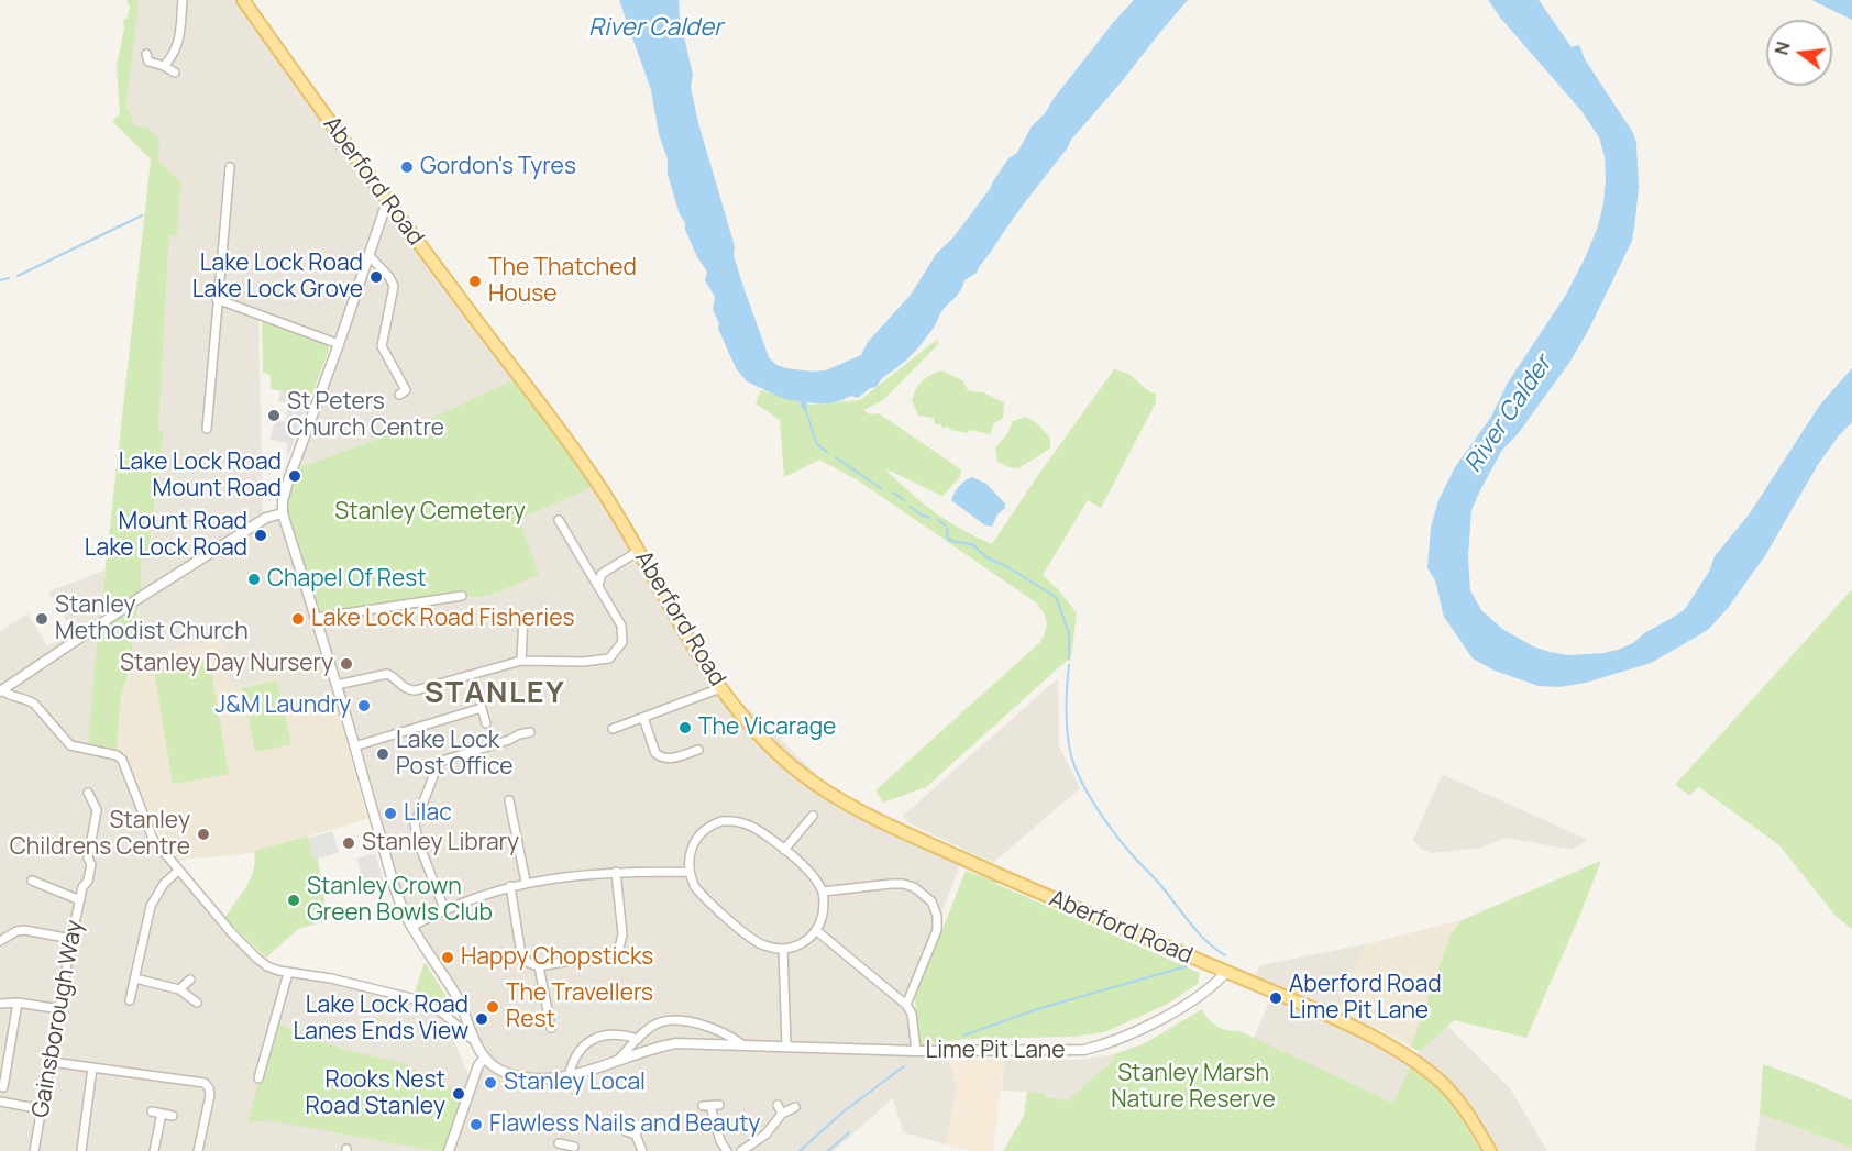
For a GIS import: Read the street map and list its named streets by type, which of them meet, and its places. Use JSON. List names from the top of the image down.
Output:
{
  "streets": {
    "main road": ["Aberford Road"],
    "street": ["Gainsborough Way", "Lime Pit Lane"]
  },
  "crossings": [
    ["Aberford Road", "Lime Pit Lane"]
  ],
  "districts": ["STANLEY"],
  "water": ["River Calder"],
  "parks": ["Stanley Cemetery", "Stanley Marsh Nature Reserve"],
  "places": [
    "Gordon's Tyres",
    "Lake Lock Road Lake Lock Grove",
    "The Thatched House",
    "St Peters Church Centre",
    "Lake Lock Road Mount Road",
    "Mount Road Lake Lock Road",
    "Chapel Of Rest",
    "Stanley Methodist Church",
    "Lake Lock Road Fisheries",
    "Stanley Day Nursery",
    "J&M Laundry",
    "The Vicarage",
    "Lake Lock Post Office",
    "Lilac",
    "Stanley Childrens Centre",
    "Stanley Library",
    "Stanley Crown Green Bowls Club",
    "Happy Chopsticks",
    "Aberford Road Lime Pit Lane",
    "The Travellers Rest",
    "Lake Lock Road Lanes Ends View",
    "Stanley Local",
    "Rooks Nest Road Stanley",
    "Flawless Nails and Beauty"
  ],
  "north": "left"
}
